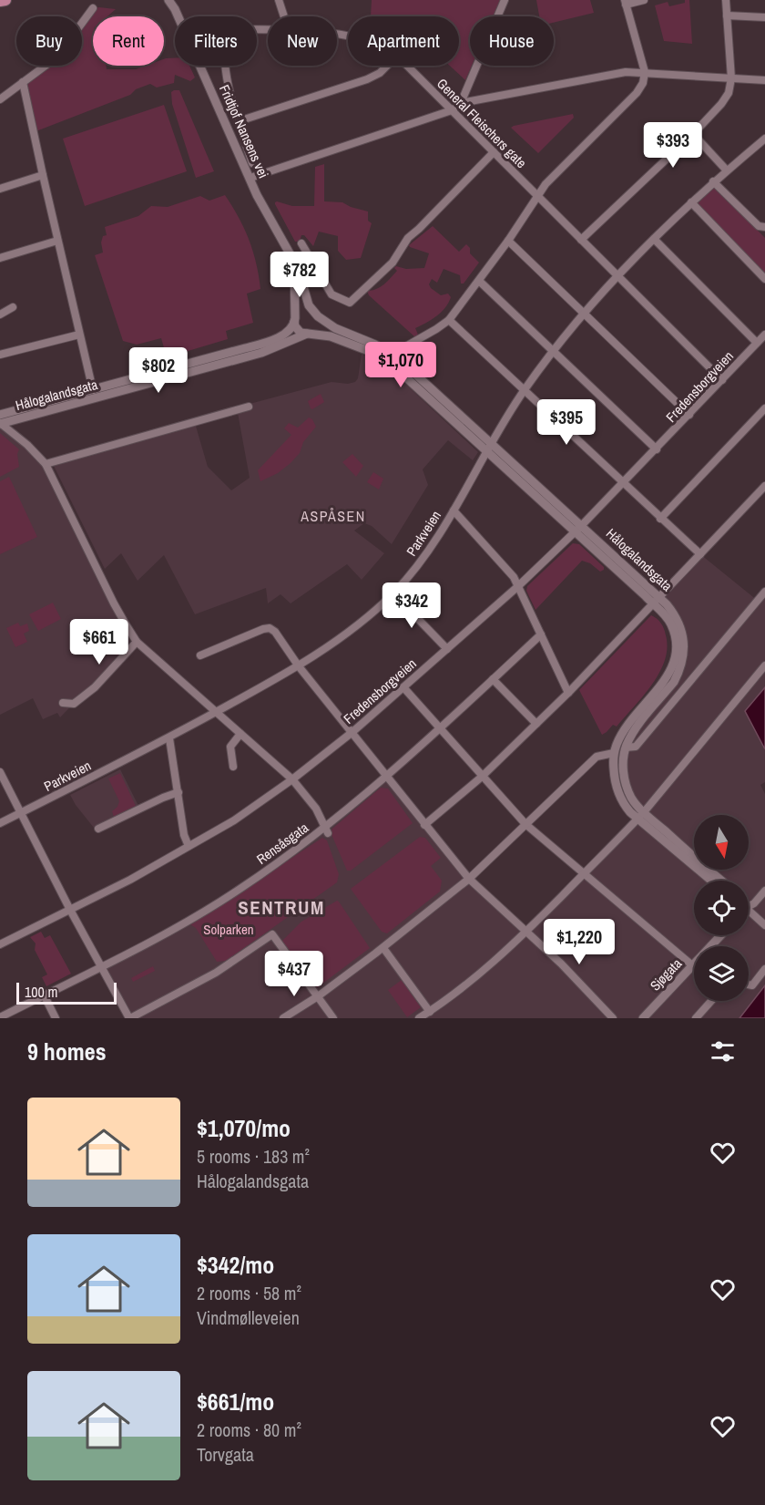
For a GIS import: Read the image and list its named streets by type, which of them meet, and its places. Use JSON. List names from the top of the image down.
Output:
{
  "streets": {
    "street": [
      "General Fleischers gate",
      "Fridtjof Nansens vei",
      "Fredensborgveien",
      "Hålogalandsgata",
      "Parkveien",
      "Rensåsgata",
      "Sjøgata"
    ]
  },
  "crossings": [
    ["General Fleischers gate", "Fredensborgveien"],
    ["General Fleischers gate", "Parkveien"],
    ["Fridtjof Nansens vei", "Hålogalandsgata"],
    ["Fredensborgveien", "Hålogalandsgata"],
    ["Hålogalandsgata", "Parkveien"]
  ],
  "districts": ["ASPÅSEN", "SENTRUM"],
  "parks": ["Solparken"],
  "scale_bar": "100 m",
  "north": "bottom",
  "page": {
    "chip": [
      "Buy",
      "Rent",
      "Filters",
      "New",
      "Apartment",
      "House"
    ],
    "price": [
      "$393",
      "$782",
      "$1,070",
      "$802",
      "$395",
      "$342",
      "$661",
      "$1,220",
      "$437"
    ],
    "scale": "100 m",
    "heading": "9 homes",
    "list": [
      {
        "name": "$1,070/mo",
        "note": "5 rooms · 183 m² · Hålogalandsgata"
      },
      {
        "name": "$342/mo",
        "note": "2 rooms · 58 m² · Vindmølleveien"
      },
      {
        "name": "$661/mo",
        "note": "2 rooms · 80 m² · Torvgata"
      }
    ]
  }
}
